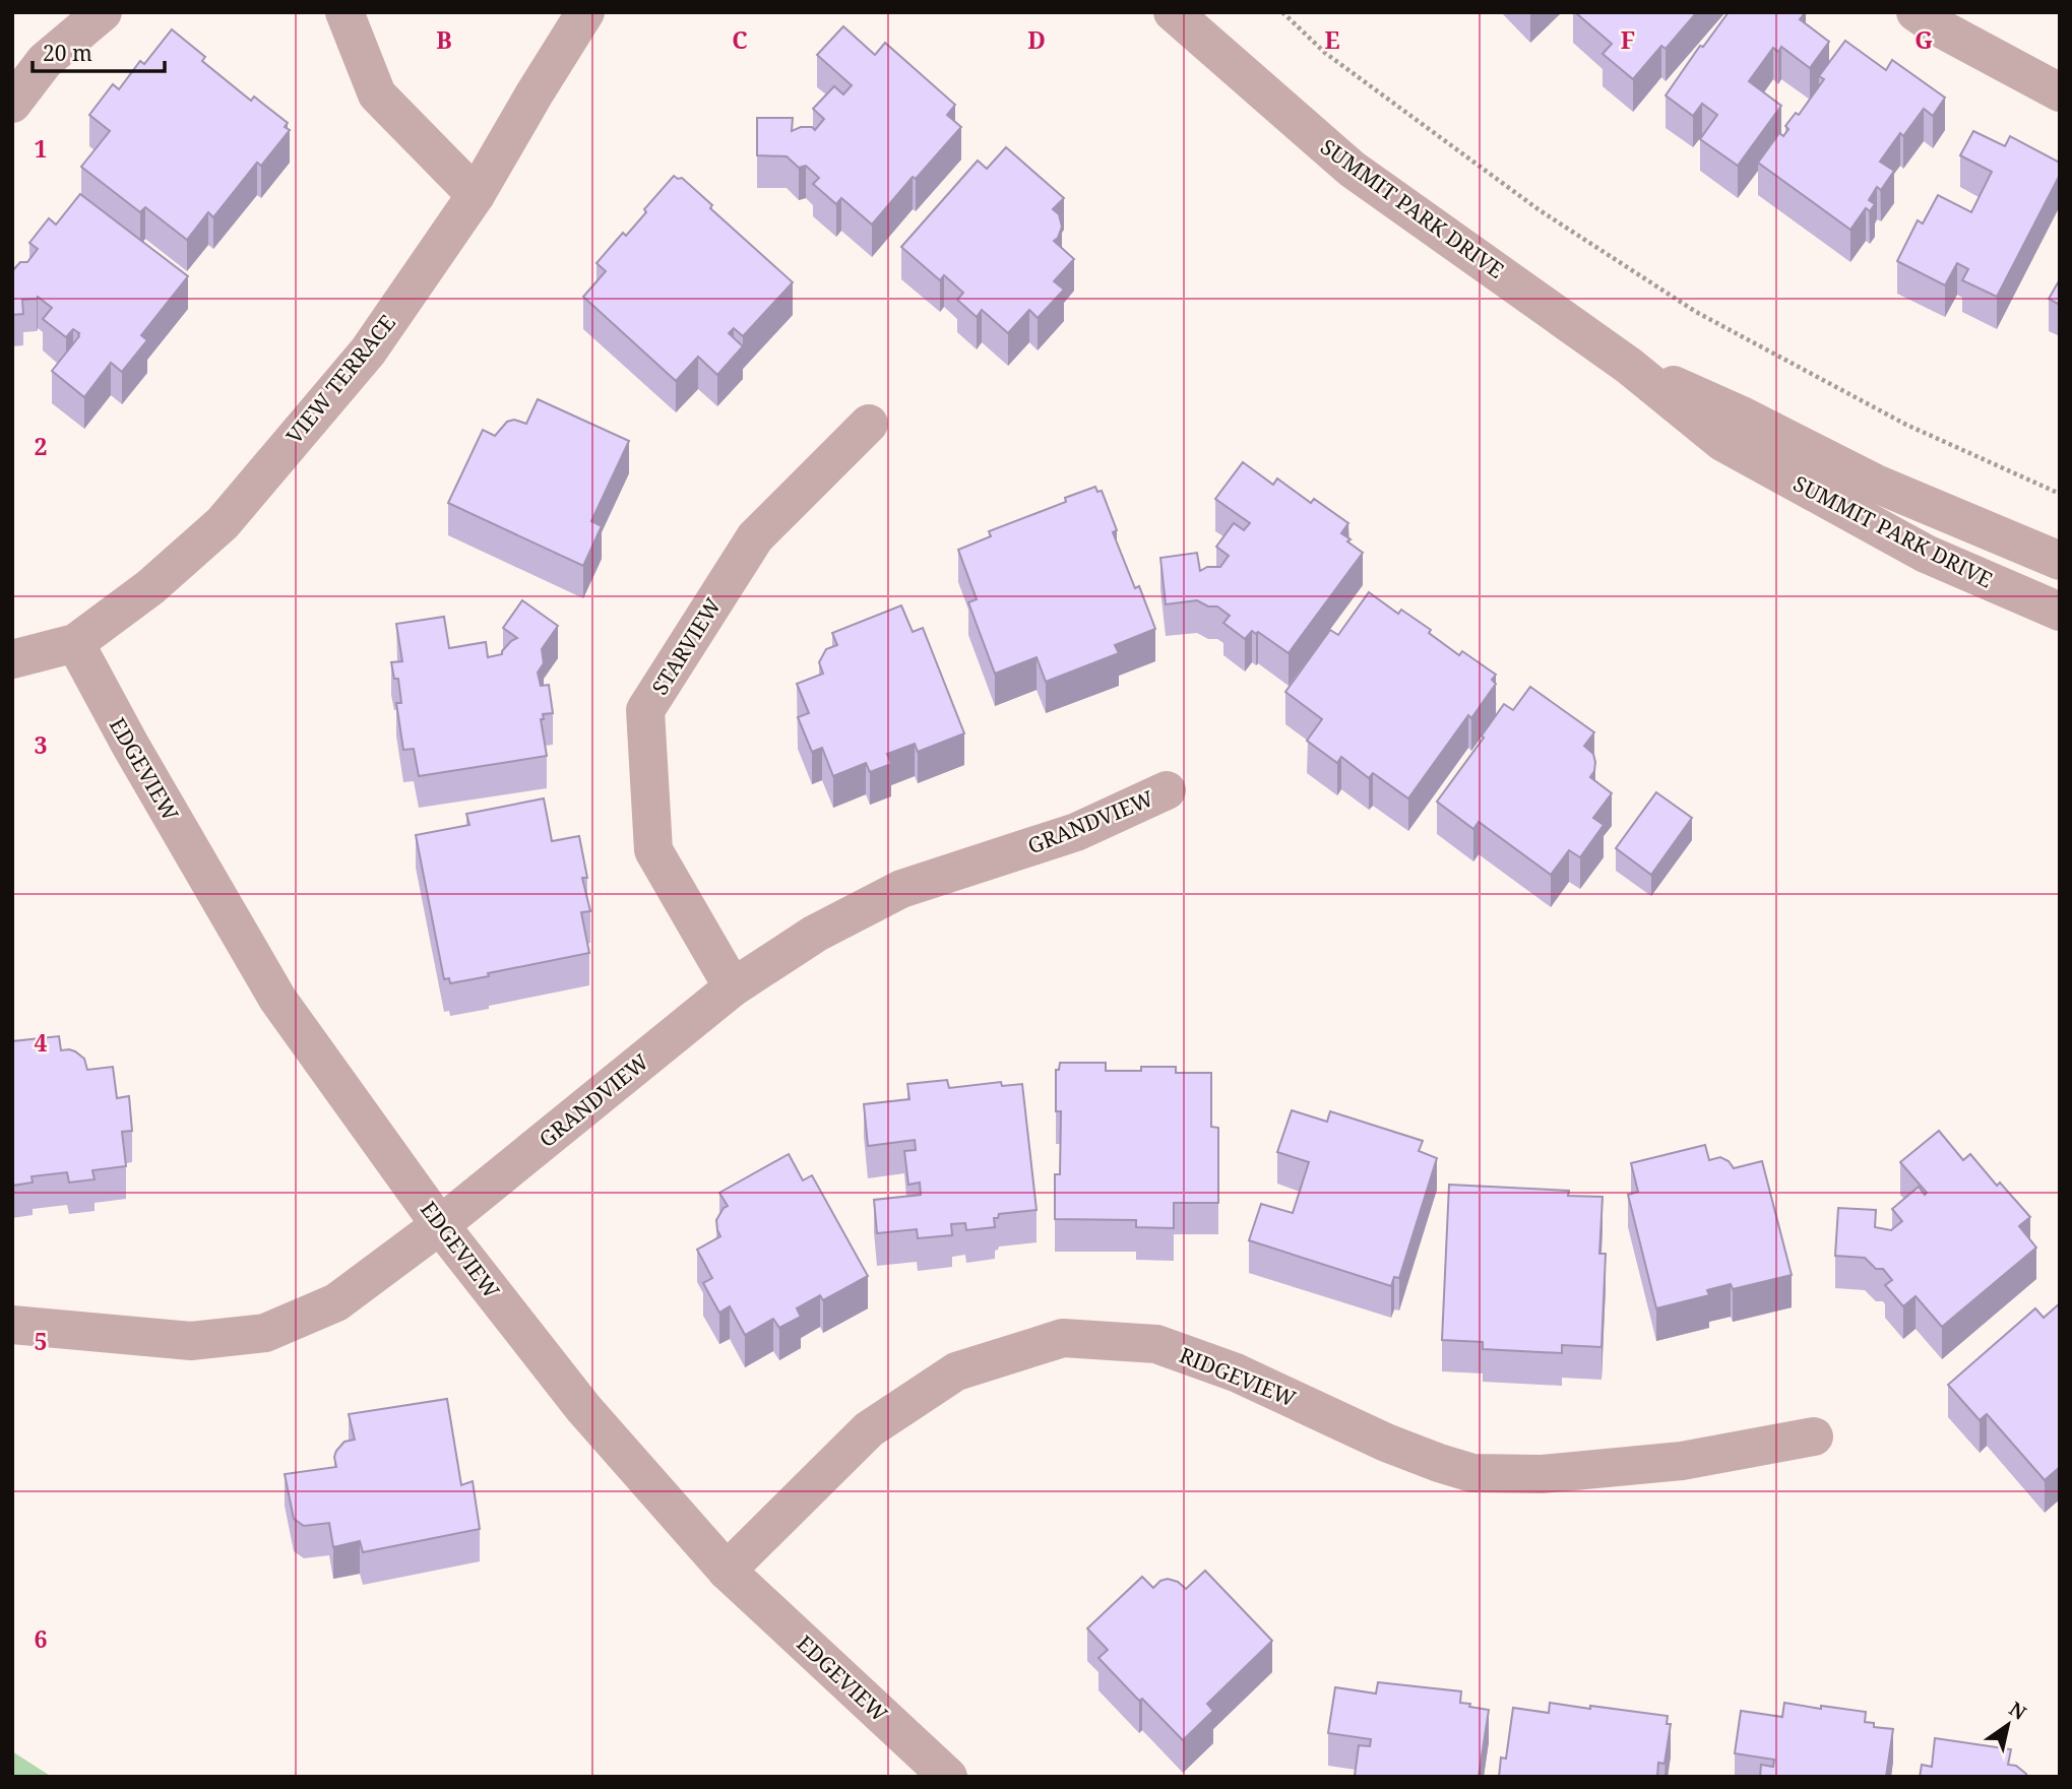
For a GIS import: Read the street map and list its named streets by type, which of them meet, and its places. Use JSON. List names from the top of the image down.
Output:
{
  "streets": {
    "street": [
      "SUMMIT PARK DRIVE",
      "VIEW TERRACE",
      "STARVIEW",
      "EDGEVIEW",
      "GRANDVIEW",
      "RIDGEVIEW"
    ]
  },
  "crossings": [
    ["VIEW TERRACE", "EDGEVIEW"],
    ["STARVIEW", "GRANDVIEW"],
    ["EDGEVIEW", "GRANDVIEW"],
    ["EDGEVIEW", "RIDGEVIEW"]
  ],
  "scale_bar": "20 m",
  "north": "top right",
  "grid": {
    "columns": [
      "B",
      "C",
      "D",
      "E",
      "F",
      "G"
    ],
    "rows": [
      "1",
      "2",
      "3",
      "4",
      "5",
      "6"
    ]
  }
}
